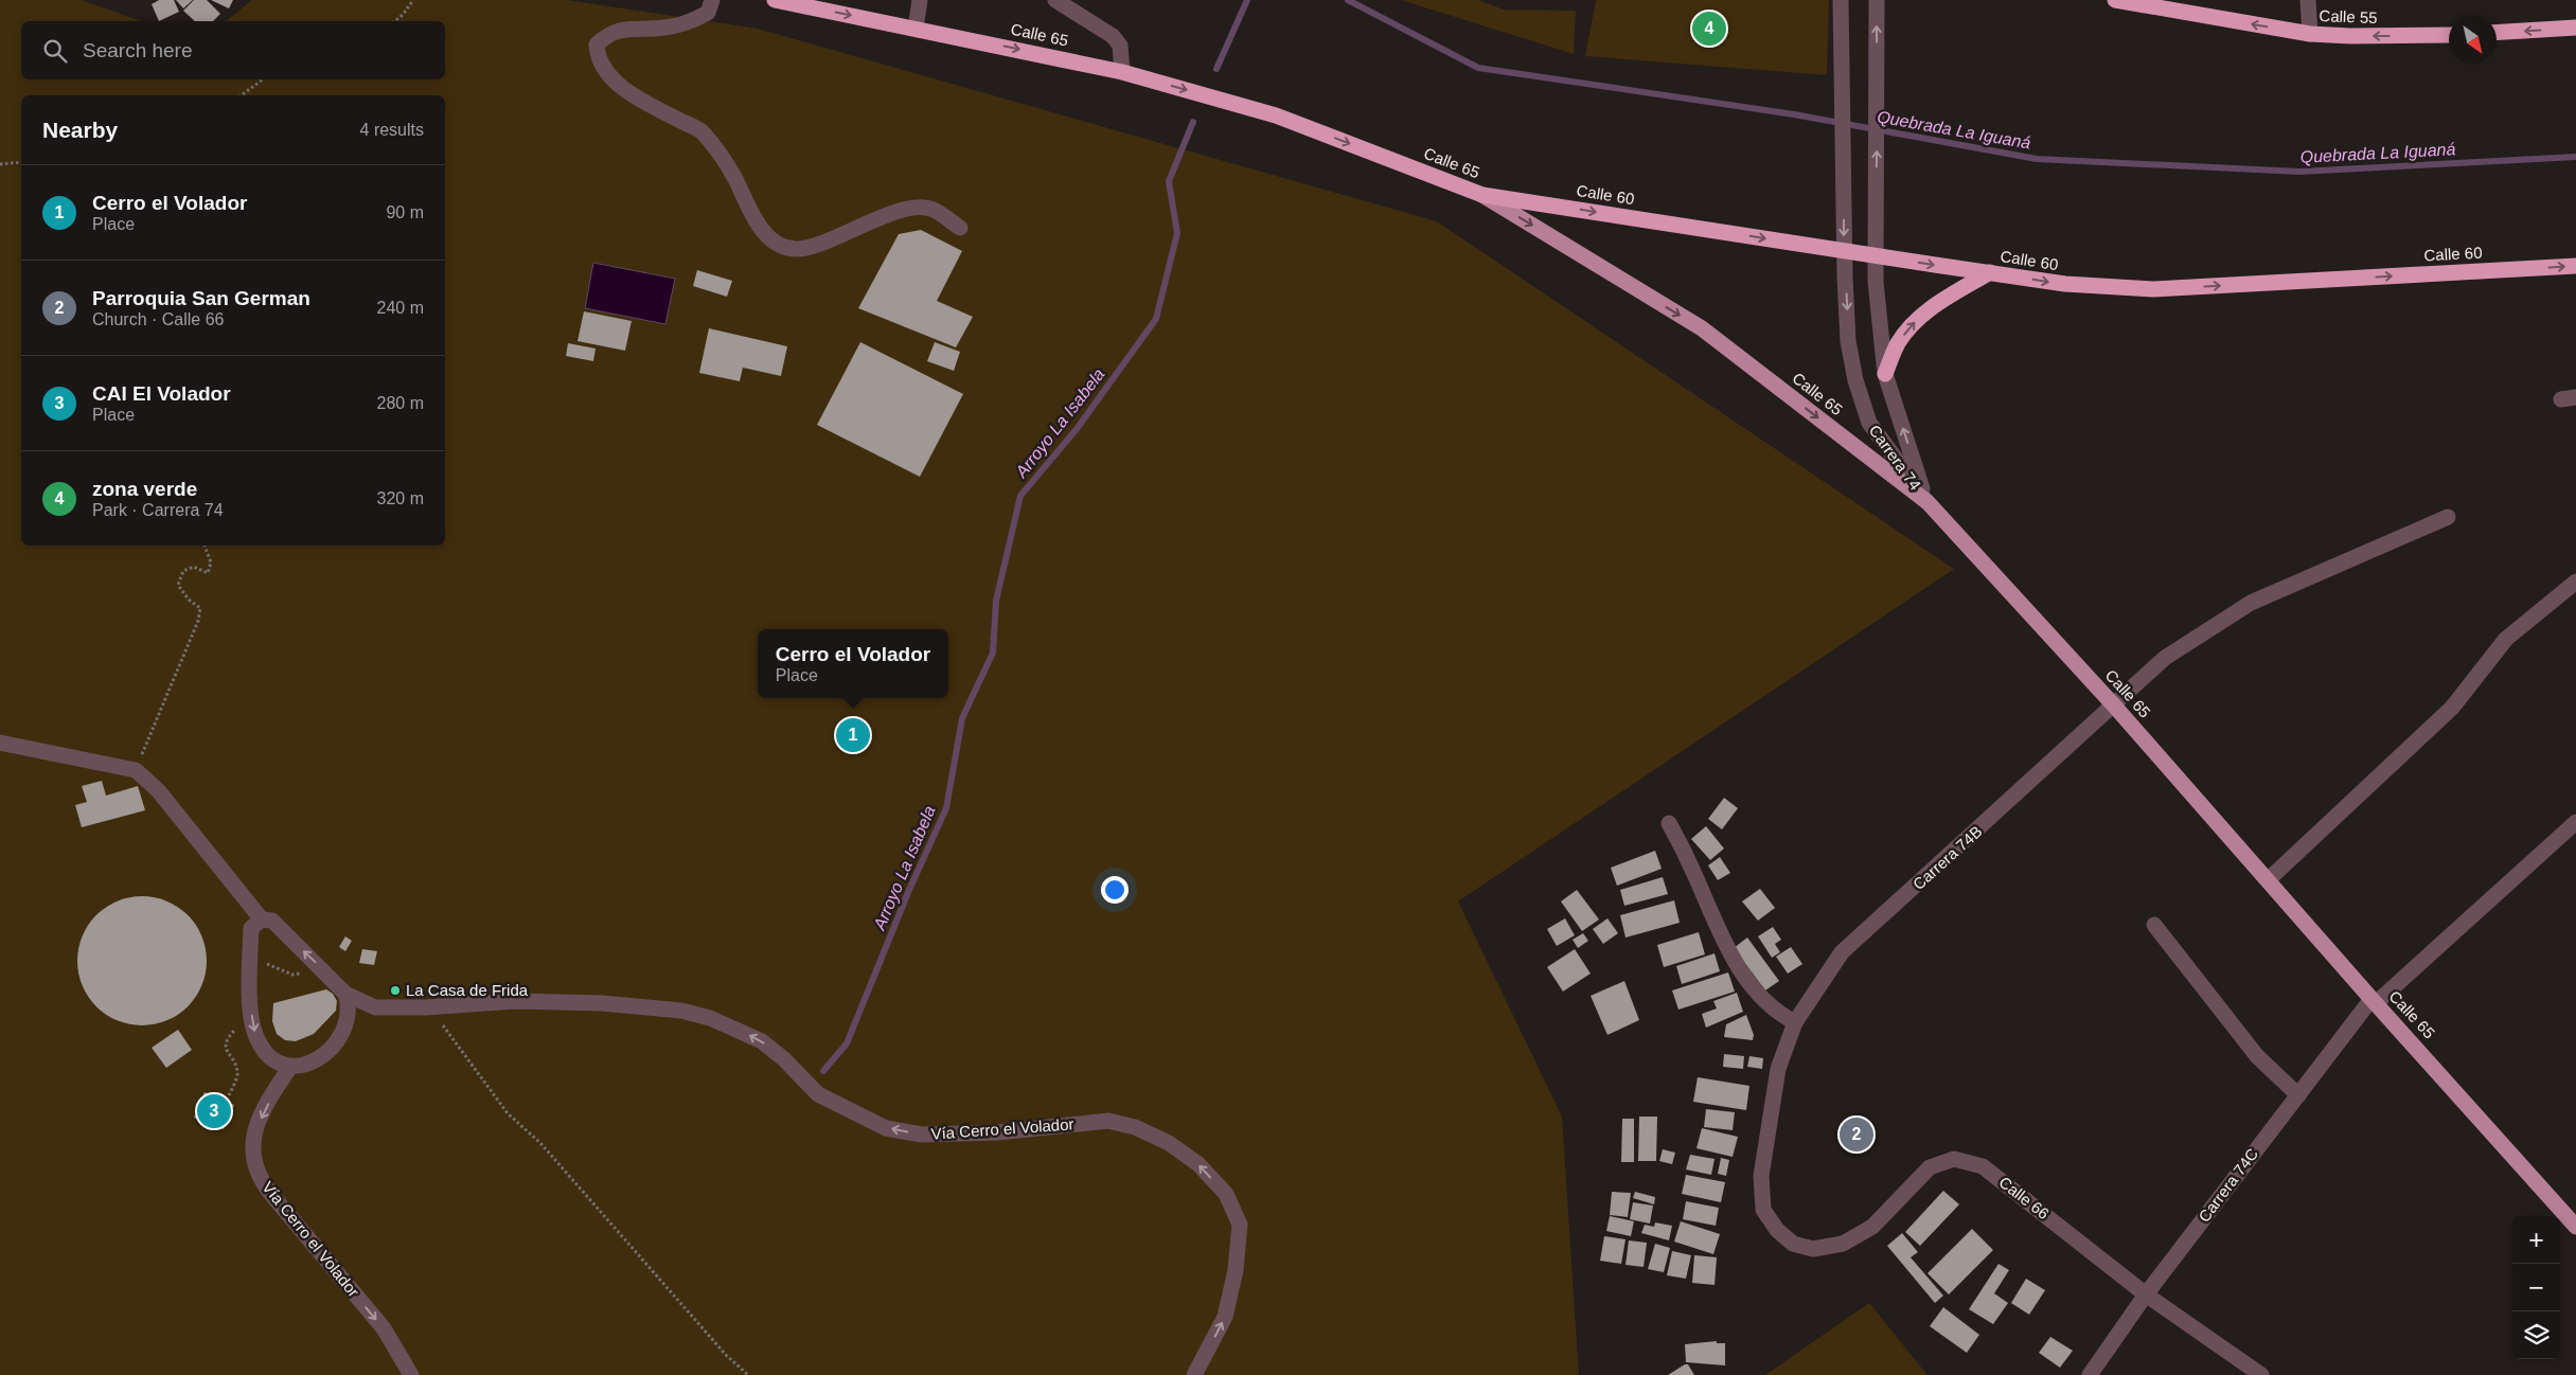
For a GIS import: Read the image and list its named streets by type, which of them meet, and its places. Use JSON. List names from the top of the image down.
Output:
{
  "streets": {
    "highway": ["Calle 55", "Calle 65", "Calle 60"],
    "street": [
      "Carrera 74",
      "Carrera 74B",
      "Vía Cerro el Volador",
      "Carrera 74C",
      "Calle 66"
    ]
  },
  "crossings": [
    ["Calle 65", "Calle 60"],
    ["Calle 65", "Carrera 74"],
    ["Calle 65", "Carrera 74B"],
    ["Calle 65", "Carrera 74C"],
    ["Calle 60", "Carrera 74"],
    ["Carrera 74B", "Calle 66"],
    ["Carrera 74C", "Calle 66"]
  ],
  "one_way": ["Calle 55", "Calle 65", "Calle 60"],
  "water": ["Quebrada La Iguaná", "Arroyo La Isabela"],
  "places": ["La Casa de Frida"],
  "north": "bottom right",
  "page": {
    "pins": [
      "4",
      "1",
      "3",
      "2"
    ],
    "search": "Search here",
    "heading": ["Nearby", "4 results"],
    "list": [
      {
        "mark": "1",
        "name": "Cerro el Volador",
        "note": "Place",
        "value": "90 m"
      },
      {
        "mark": "2",
        "name": "Parroquia San German",
        "note": "Church · Calle 66",
        "value": "240 m"
      },
      {
        "mark": "3",
        "name": "CAI El Volador",
        "note": "Place",
        "value": "280 m"
      },
      {
        "mark": "4",
        "name": "zona verde",
        "note": "Park · Carrera 74",
        "value": "320 m"
      }
    ],
    "popup": ["Cerro el Volador", "Place"],
    "map_buttons": ["+", "−"]
  }
}
